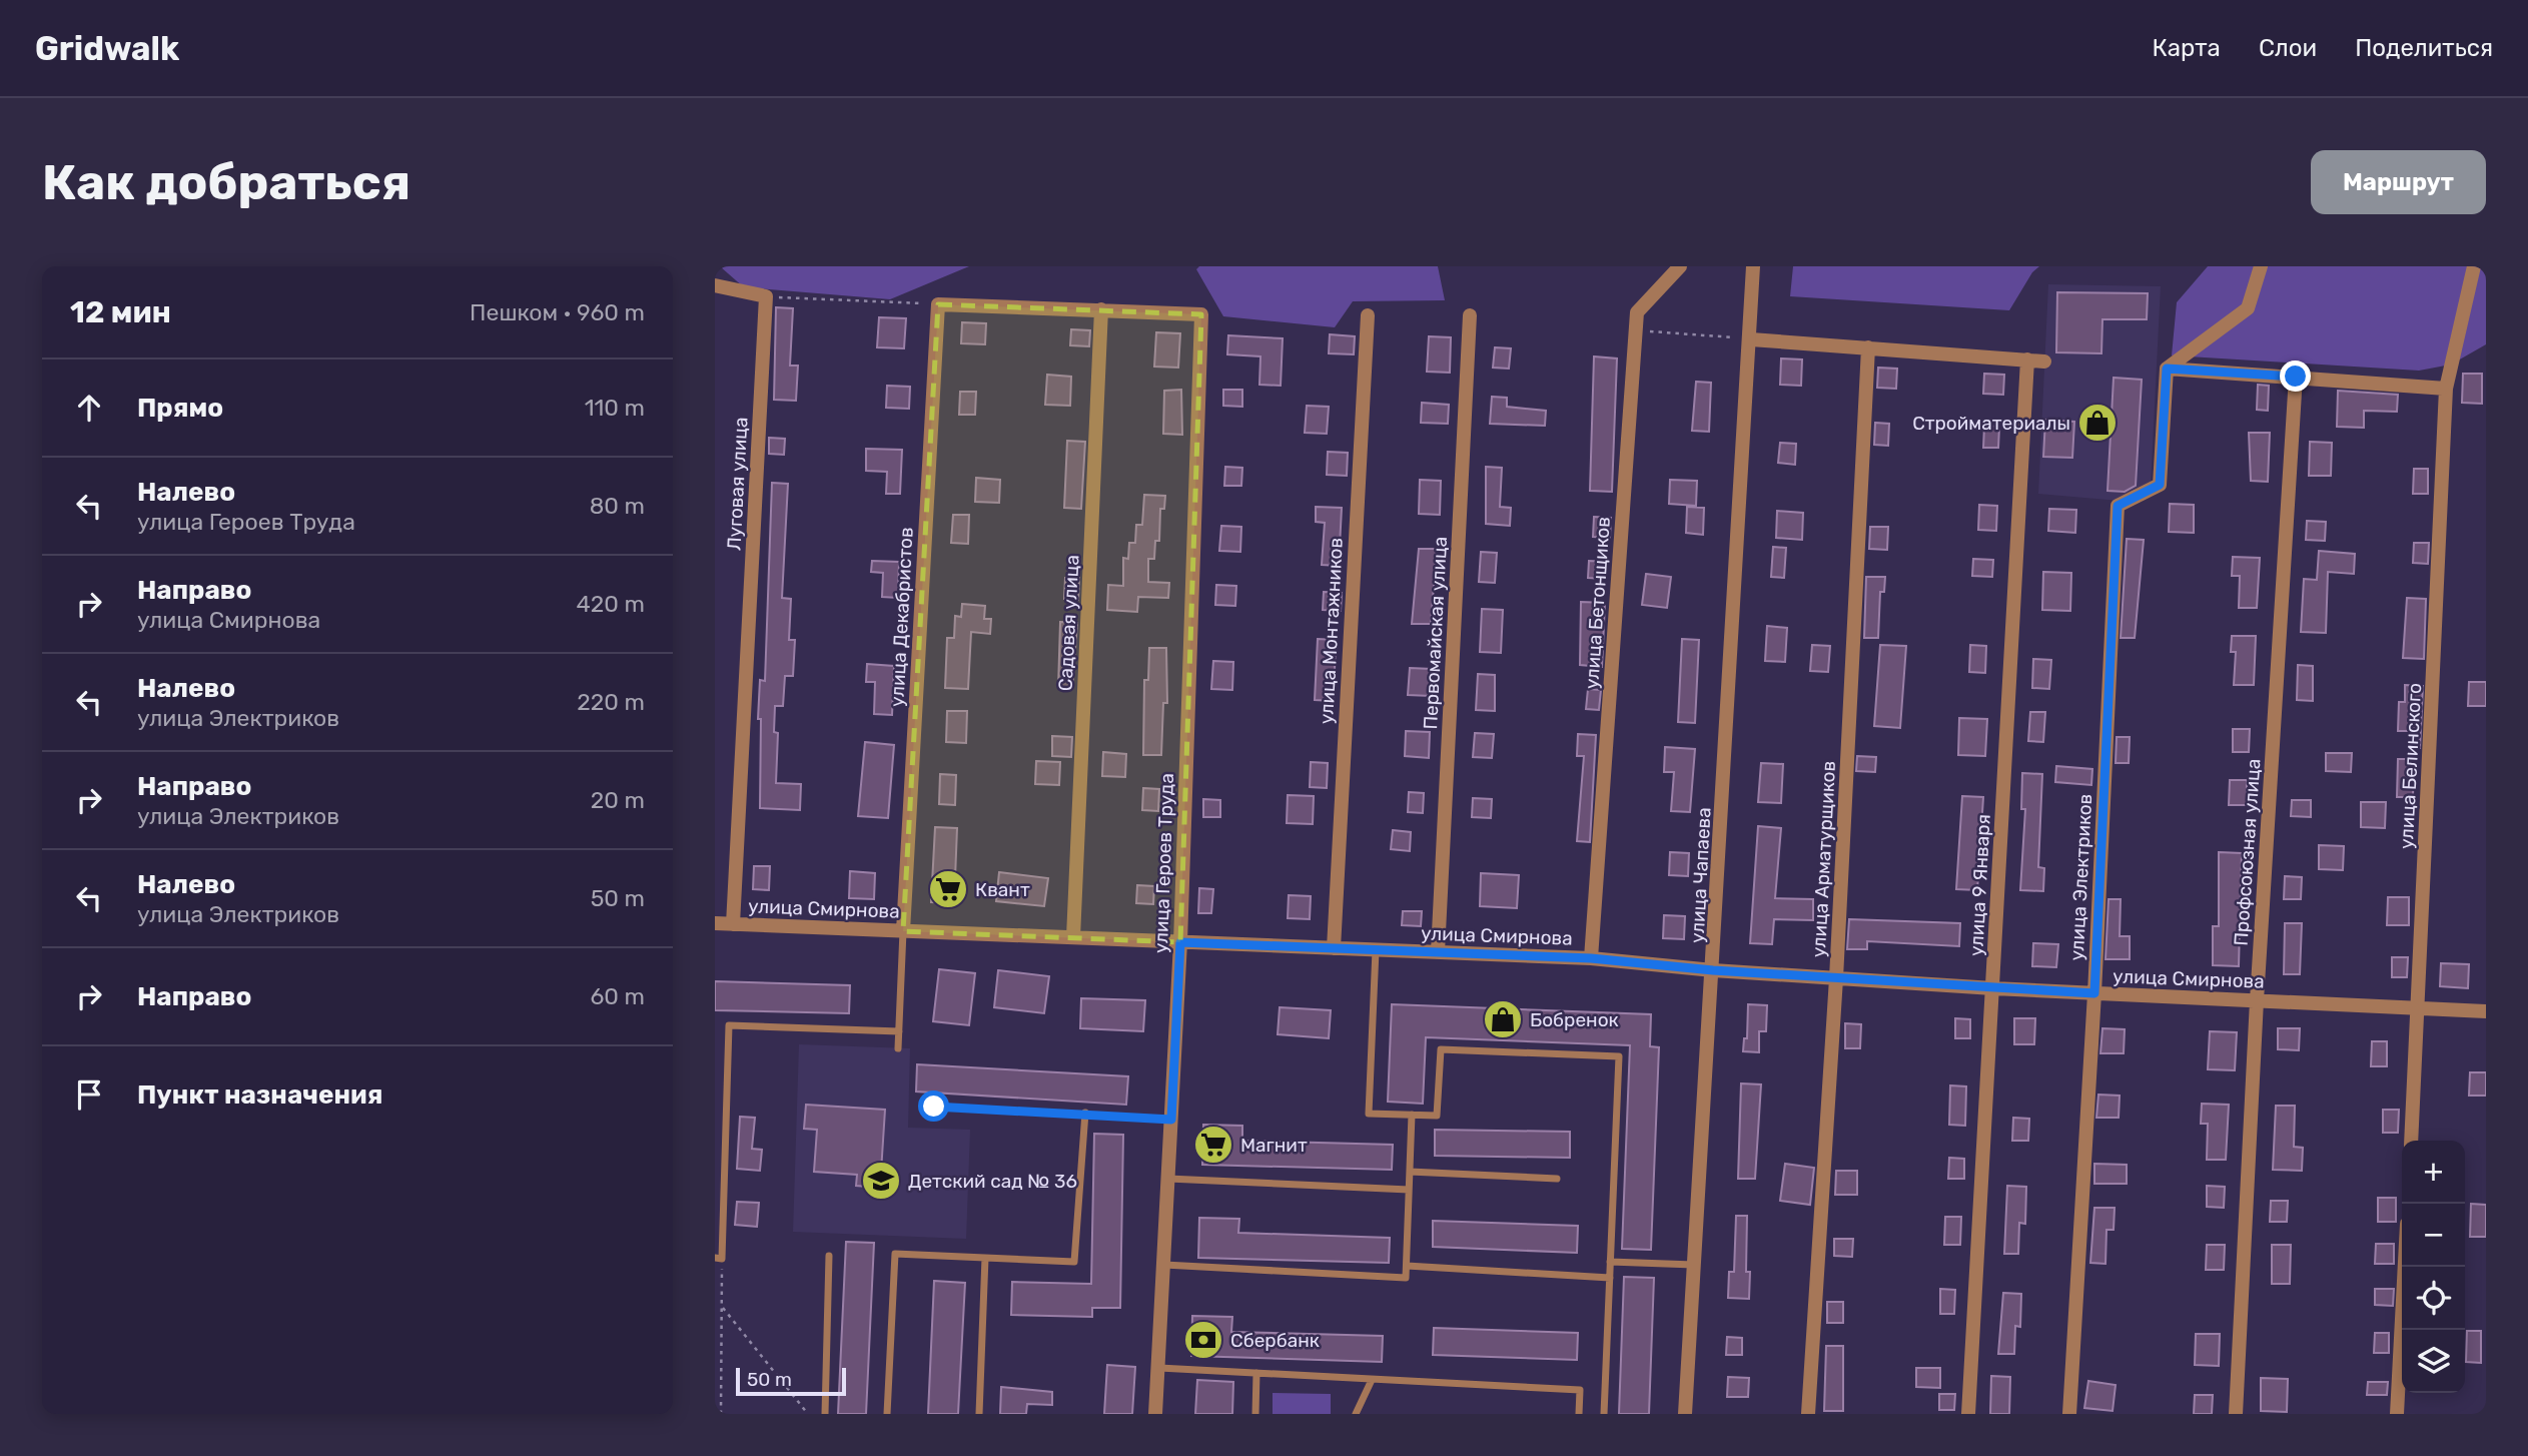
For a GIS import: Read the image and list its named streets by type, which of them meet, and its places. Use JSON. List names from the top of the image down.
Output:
{
  "streets": {
    "street": [
      "Луговая улица",
      "улица Бетонщиков",
      "улица Декабристов",
      "Садовая улица",
      "улица Монтажников",
      "Первомайская улица",
      "улица Белинского",
      "Профсоюзная улица",
      "улица Арматурщиков",
      "улица Героев Труда",
      "улица Чапаева",
      "улица Электриков",
      "улица 9 Января",
      "улица Смирнова"
    ]
  },
  "crossings": [
    ["Луговая улица", "улица Смирнова"],
    ["улица Бетонщиков", "улица Смирнова"],
    ["улица Декабристов", "улица Смирнова"],
    ["Садовая улица", "улица Героев Труда"],
    ["Садовая улица", "улица Смирнова"],
    ["улица Монтажников", "улица Смирнова"],
    ["Первомайская улица", "улица Смирнова"],
    ["улица Белинского", "улица Смирнова"],
    ["Профсоюзная улица", "улица Смирнова"],
    ["улица Арматурщиков", "улица Смирнова"],
    ["улица Героев Труда", "улица Смирнова"],
    ["улица Чапаева", "улица Смирнова"],
    ["улица Электриков", "улица Смирнова"],
    ["улица 9 Января", "улица Смирнова"]
  ],
  "places": {
    "shop": ["Стройматериалы", "Бобренок"],
    "supermarket": ["Квант", "Магнит"],
    "school or university": ["Детский сад № 36"],
    "bank": ["Сбербанк"]
  },
  "scale_bar": "50 m",
  "page": {
    "header": "Gridwalk",
    "nav": ["Карта", "Слои", "Поделиться"],
    "buttons": "Маршрут",
    "title": "Как добраться",
    "heading": ["12 мин", "Пешком · 960 m"],
    "list": [
      ["Прямо", "110 m"],
      ["Налево", "улица Героев Труда", "80 m"],
      ["Направо", "улица Смирнова", "420 m"],
      ["Налево", "улица Электриков", "220 m"],
      ["Направо", "улица Электриков", "20 m"],
      ["Налево", "улица Электриков", "50 m"],
      ["Направо", "60 m"],
      "Пункт назначения"
    ],
    "map_buttons": ["+", "−"],
    "scale": "50 m"
  }
}
